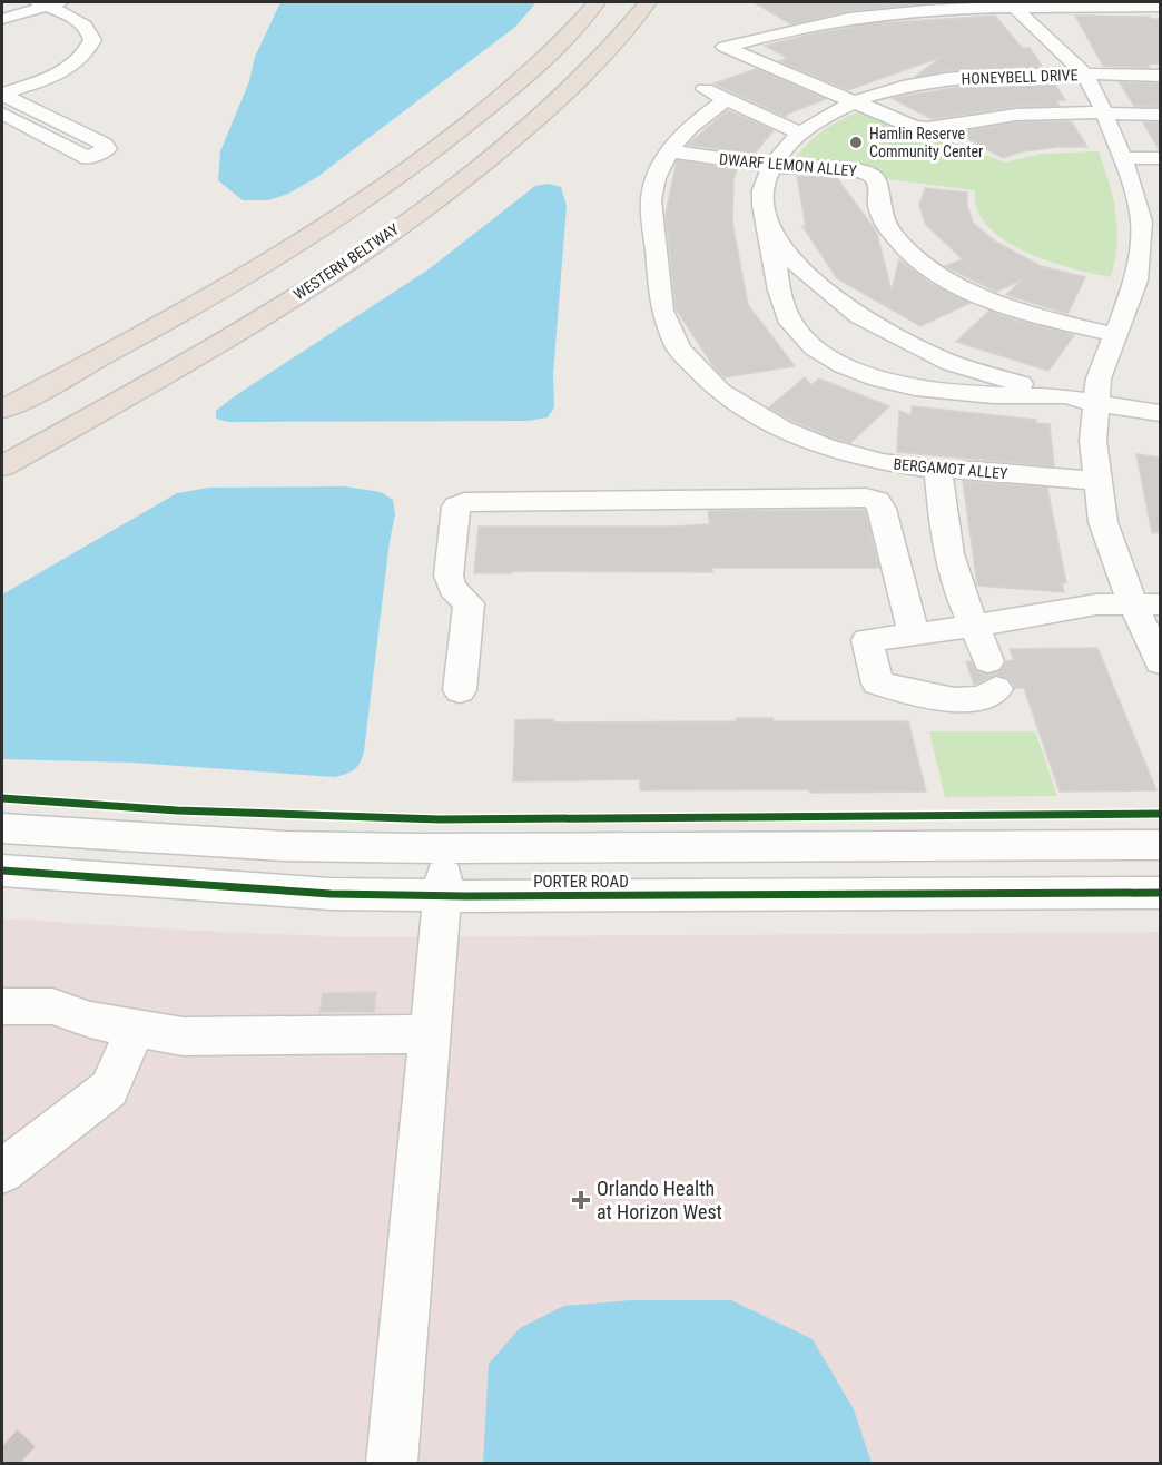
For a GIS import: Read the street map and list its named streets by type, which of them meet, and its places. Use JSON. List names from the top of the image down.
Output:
{
  "streets": {
    "highway": ["WESTERN BELTWAY"],
    "street": [
      "HONEYBELL DRIVE",
      "DWARF LEMON ALLEY",
      "BERGAMOT ALLEY",
      "PORTER ROAD"
    ]
  },
  "crossings": [
    ["HONEYBELL DRIVE", "DWARF LEMON ALLEY"],
    ["DWARF LEMON ALLEY", "BERGAMOT ALLEY"]
  ],
  "places": {
    "other": ["Hamlin Reserve Community Center"],
    "health": ["Orlando Health at Horizon West"]
  }
}
